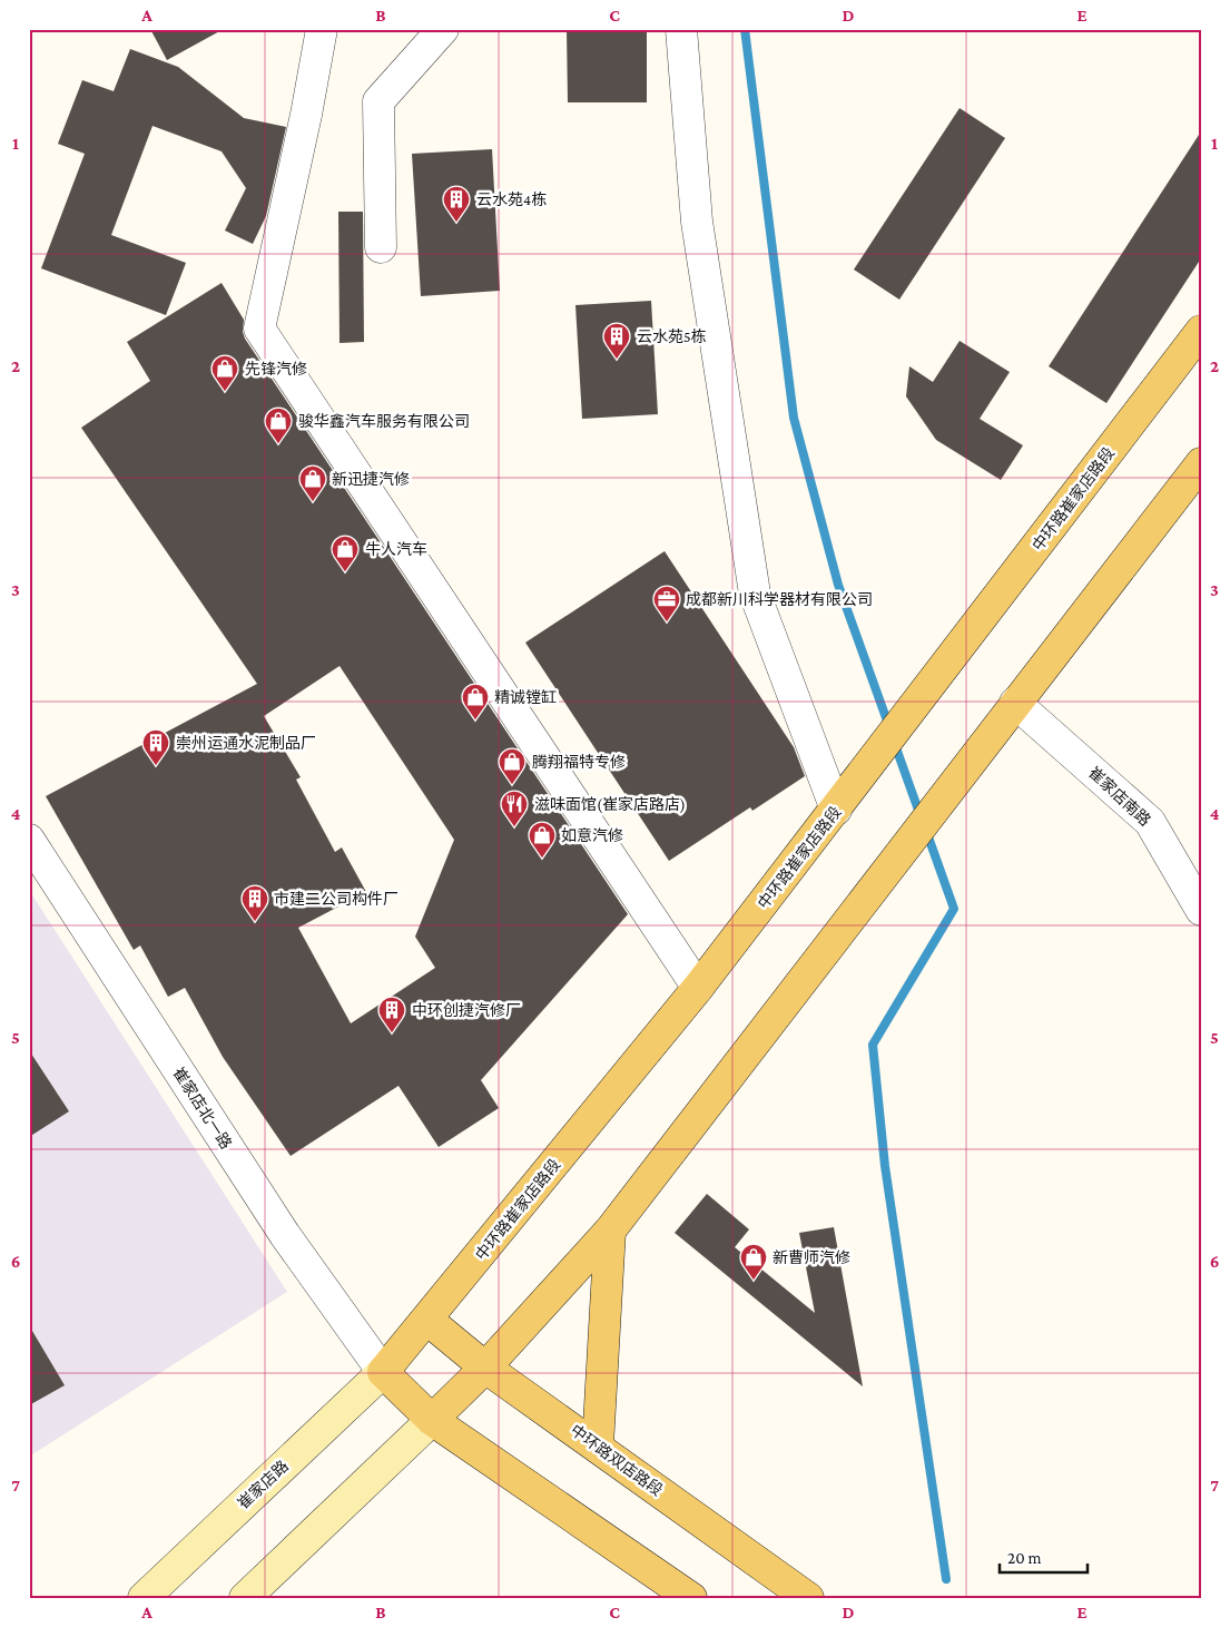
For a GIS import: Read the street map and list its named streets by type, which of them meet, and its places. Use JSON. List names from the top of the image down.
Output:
{
  "streets": {
    "main road": ["中环路崔家店路段", "中环路双店路段", "崔家店路"],
    "street": ["崔家店南路", "崔家店北一路"]
  },
  "crossings": [
    ["中环路崔家店路段", "崔家店北一路"],
    ["中环路崔家店路段", "中环路双店路段"],
    ["中环路崔家店路段", "崔家店路"],
    ["崔家店北一路", "崔家店路"]
  ],
  "places": {
    "building": [
      "云水苑4栋",
      "云水苑5栋",
      "崇州运通水泥制品厂",
      "市建二公司构件厂",
      "中环创捷汽修厂"
    ],
    "shop": [
      "先锋汽修",
      "骏华鑫汽车服务有限公司",
      "新迅捷汽修",
      "牛人汽车",
      "精诚镗缸",
      "腾翔福特专修",
      "如意汽修",
      "新曹师汽修"
    ],
    "office": ["成都新川科学器材有限公司"],
    "restaurant": ["滋味面馆(崔家店路店)"]
  },
  "scale_bar": "20 m",
  "grid": {
    "columns": [
      "A",
      "B",
      "C",
      "D",
      "E"
    ],
    "rows": [
      "1",
      "2",
      "3",
      "4",
      "5",
      "6",
      "7"
    ]
  }
}
